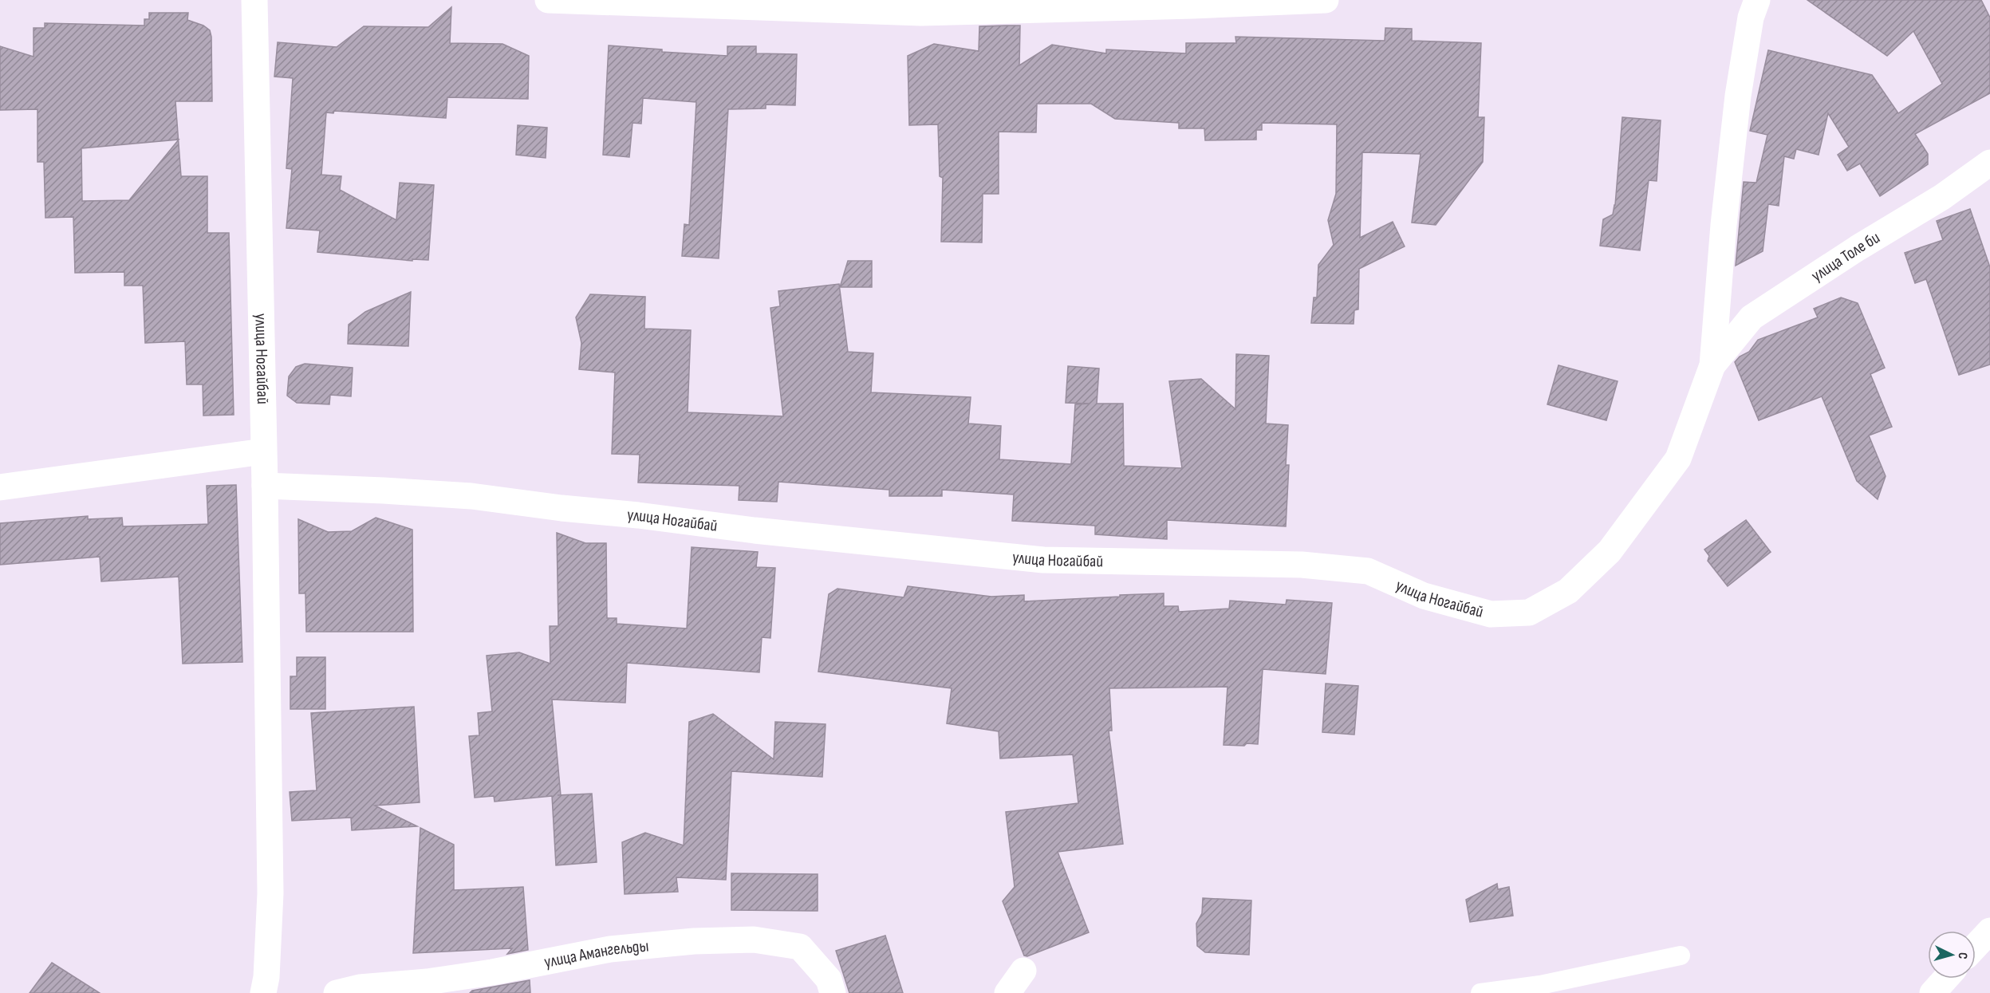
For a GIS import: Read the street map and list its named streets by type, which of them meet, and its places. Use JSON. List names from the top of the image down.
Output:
{
  "streets": {
    "street": ["улица Толе би", "улица Ногайбай", "улица Амангельды"]
  },
  "crossings": [
    ["улица Толе би", "улица Ногайбай"]
  ],
  "north": "right"
}
